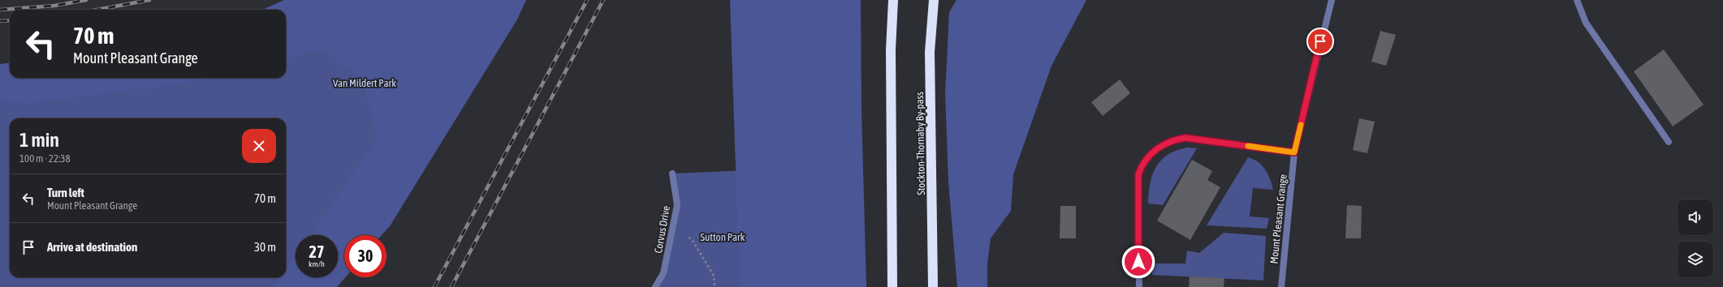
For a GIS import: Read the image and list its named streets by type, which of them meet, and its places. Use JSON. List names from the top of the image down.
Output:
{
  "streets": {
    "highway": ["Stockton-Thornaby By-pass"],
    "street": ["Mount Pleasant Grange", "Corvus Drive"]
  },
  "parks": ["Van Mildert Park", "Sutton Park"],
  "page": {
    "turn": ["70 m", "Mount Pleasant Grange"],
    "heading": ["1 min", "100 m · 22:38"],
    "list": [
      {
        "name": "Turn left",
        "note": "Mount Pleasant Grange",
        "value": "70 m"
      },
      {
        "name": "Arrive at destination",
        "value": "30 m"
      }
    ],
    "speed": "27 km/h",
    "limit": "30"
  }
}
